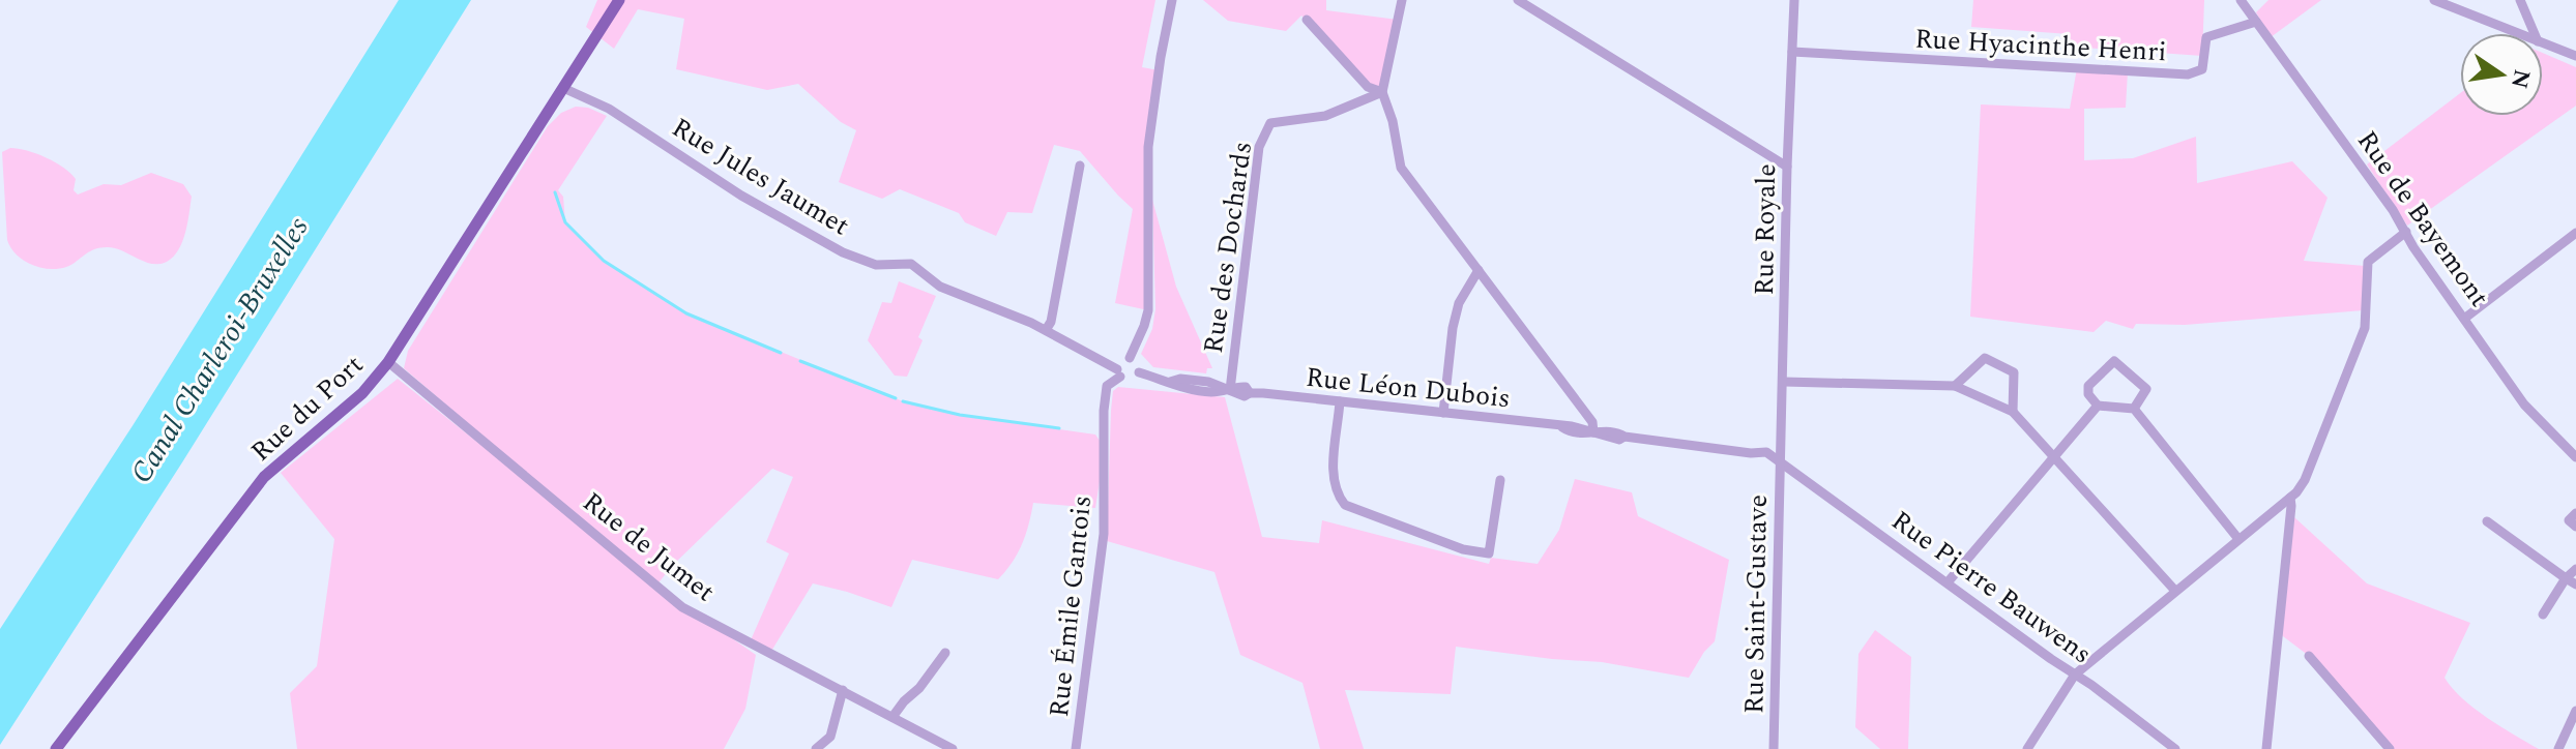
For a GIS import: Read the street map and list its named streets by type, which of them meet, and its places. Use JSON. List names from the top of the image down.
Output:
{
  "streets": {
    "main road": ["Rue du Port"],
    "street": [
      "Rue Hyacinthe Henri",
      "Rue Jules Jaumet",
      "Rue de Bayemont",
      "Rue Royale",
      "Rue des Dochards",
      "Rue Léon Dubois",
      "Rue de Jumet",
      "Rue Pierre Bauwens",
      "Rue Saint-Gustave",
      "Rue Émile Gantois"
    ]
  },
  "crossings": [
    ["Rue Hyacinthe Henri", "Rue de Bayemont"],
    ["Rue Hyacinthe Henri", "Rue Royale"],
    ["Rue Jules Jaumet", "Rue Léon Dubois"],
    ["Rue Jules Jaumet", "Rue du Port"],
    ["Rue Jules Jaumet", "Rue Émile Gantois"],
    ["Rue Royale", "Rue Léon Dubois"],
    ["Rue Royale", "Rue Pierre Bauwens"],
    ["Rue Royale", "Rue Saint-Gustave"],
    ["Rue des Dochards", "Rue Léon Dubois"],
    ["Rue Léon Dubois", "Rue Pierre Bauwens"],
    ["Rue Léon Dubois", "Rue Saint-Gustave"],
    ["Rue Léon Dubois", "Rue Émile Gantois"],
    ["Rue du Port", "Rue de Jumet"],
    ["Rue Pierre Bauwens", "Rue Saint-Gustave"]
  ],
  "water": ["Canal Charleroi-Bruxelles"],
  "north": "right"
}
